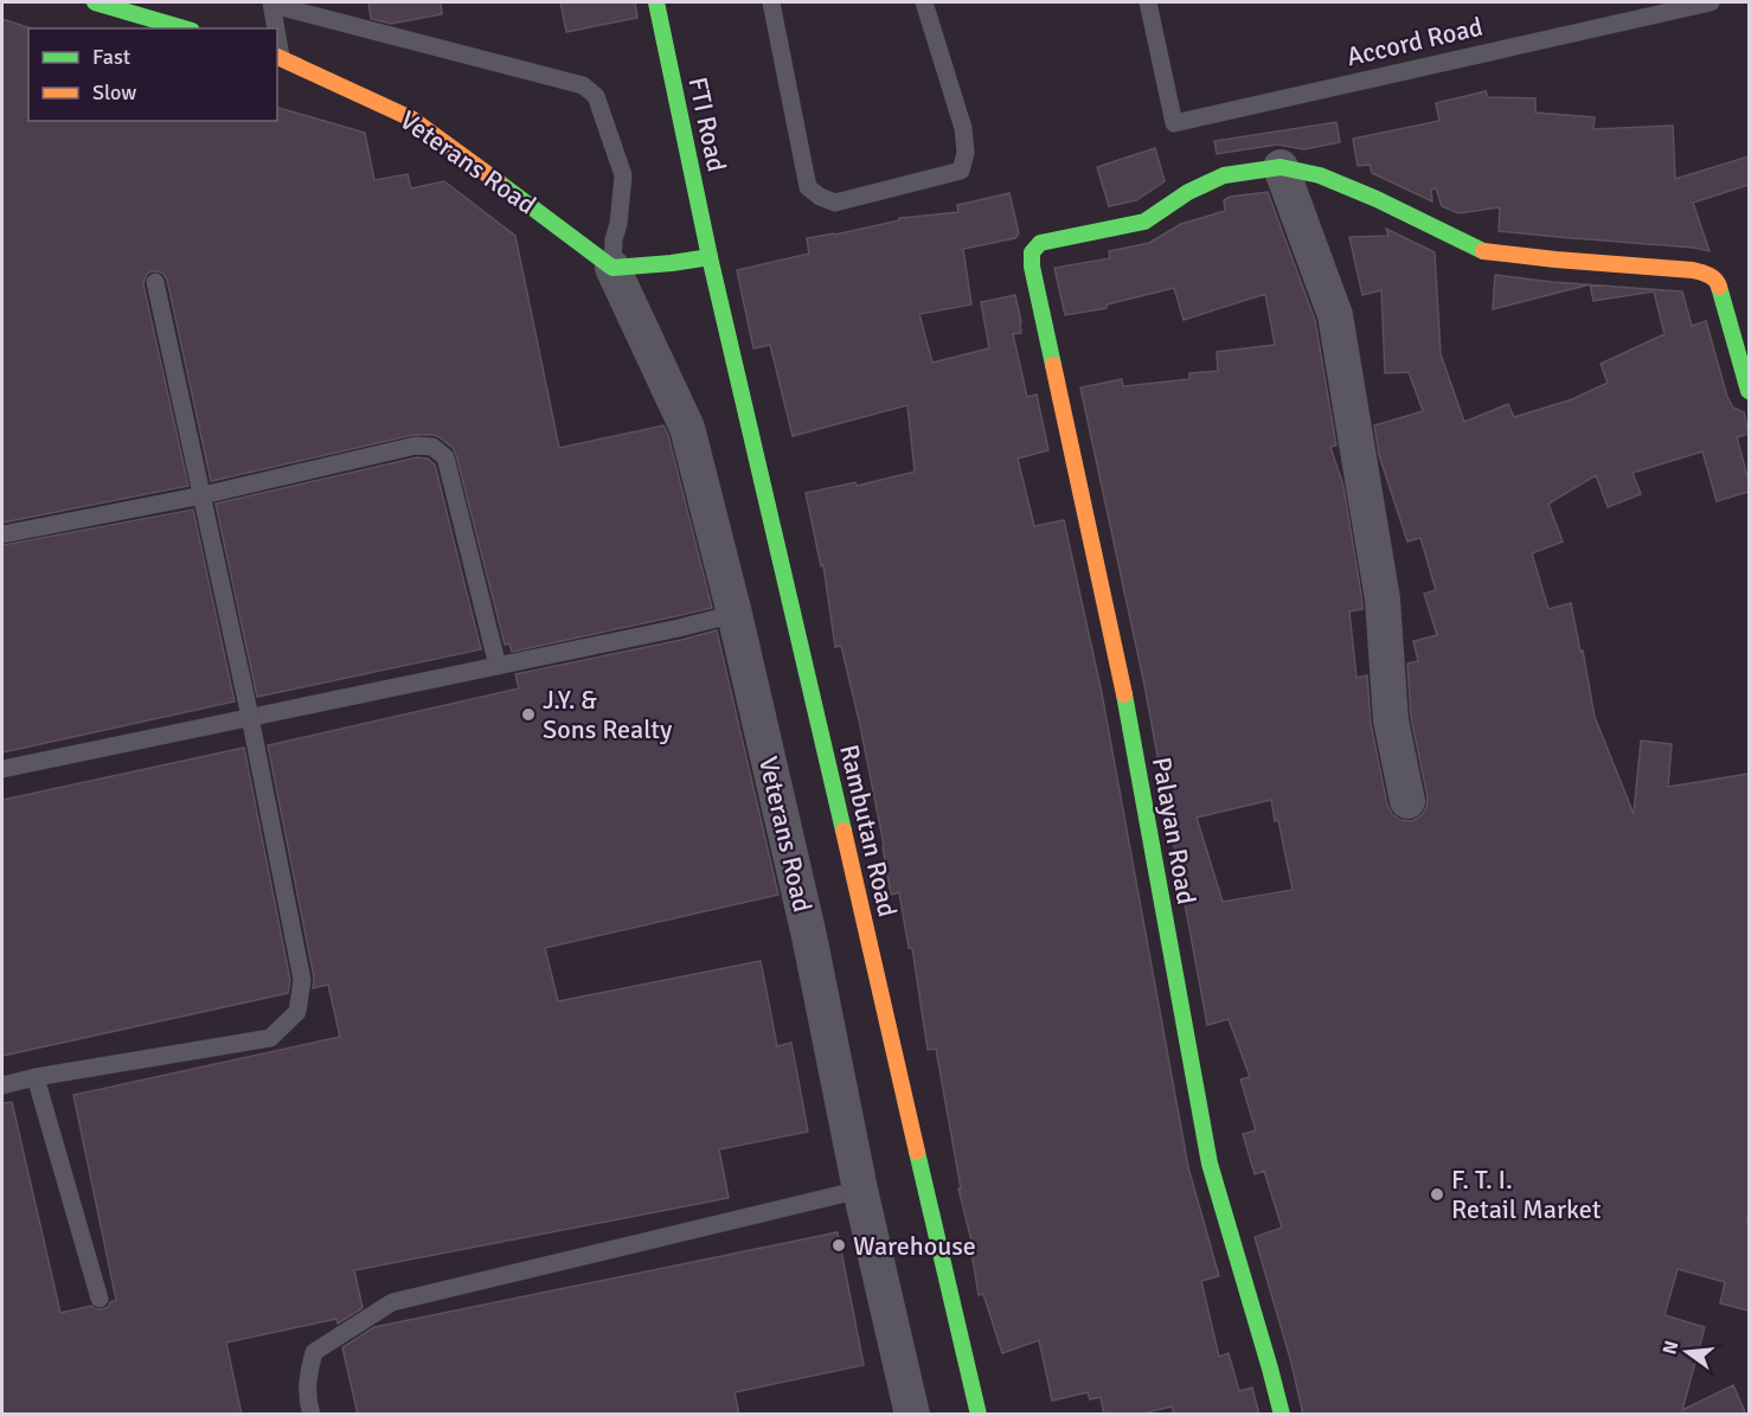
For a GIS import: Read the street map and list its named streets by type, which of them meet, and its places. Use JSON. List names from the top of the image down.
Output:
{
  "streets": {
    "street": [
      "FTI Road",
      "Veterans Road",
      "Rambutan Road",
      "Palayan Road"
    ],
    "lane": ["Accord Road"]
  },
  "crossings": [
    ["FTI Road", "Rambutan Road"]
  ],
  "places": ["J.Y. & Sons Realty", "F. T. I. Retail Market", "Warehouse"],
  "legend": ["Fast", "Slow"],
  "north": "left"
}
